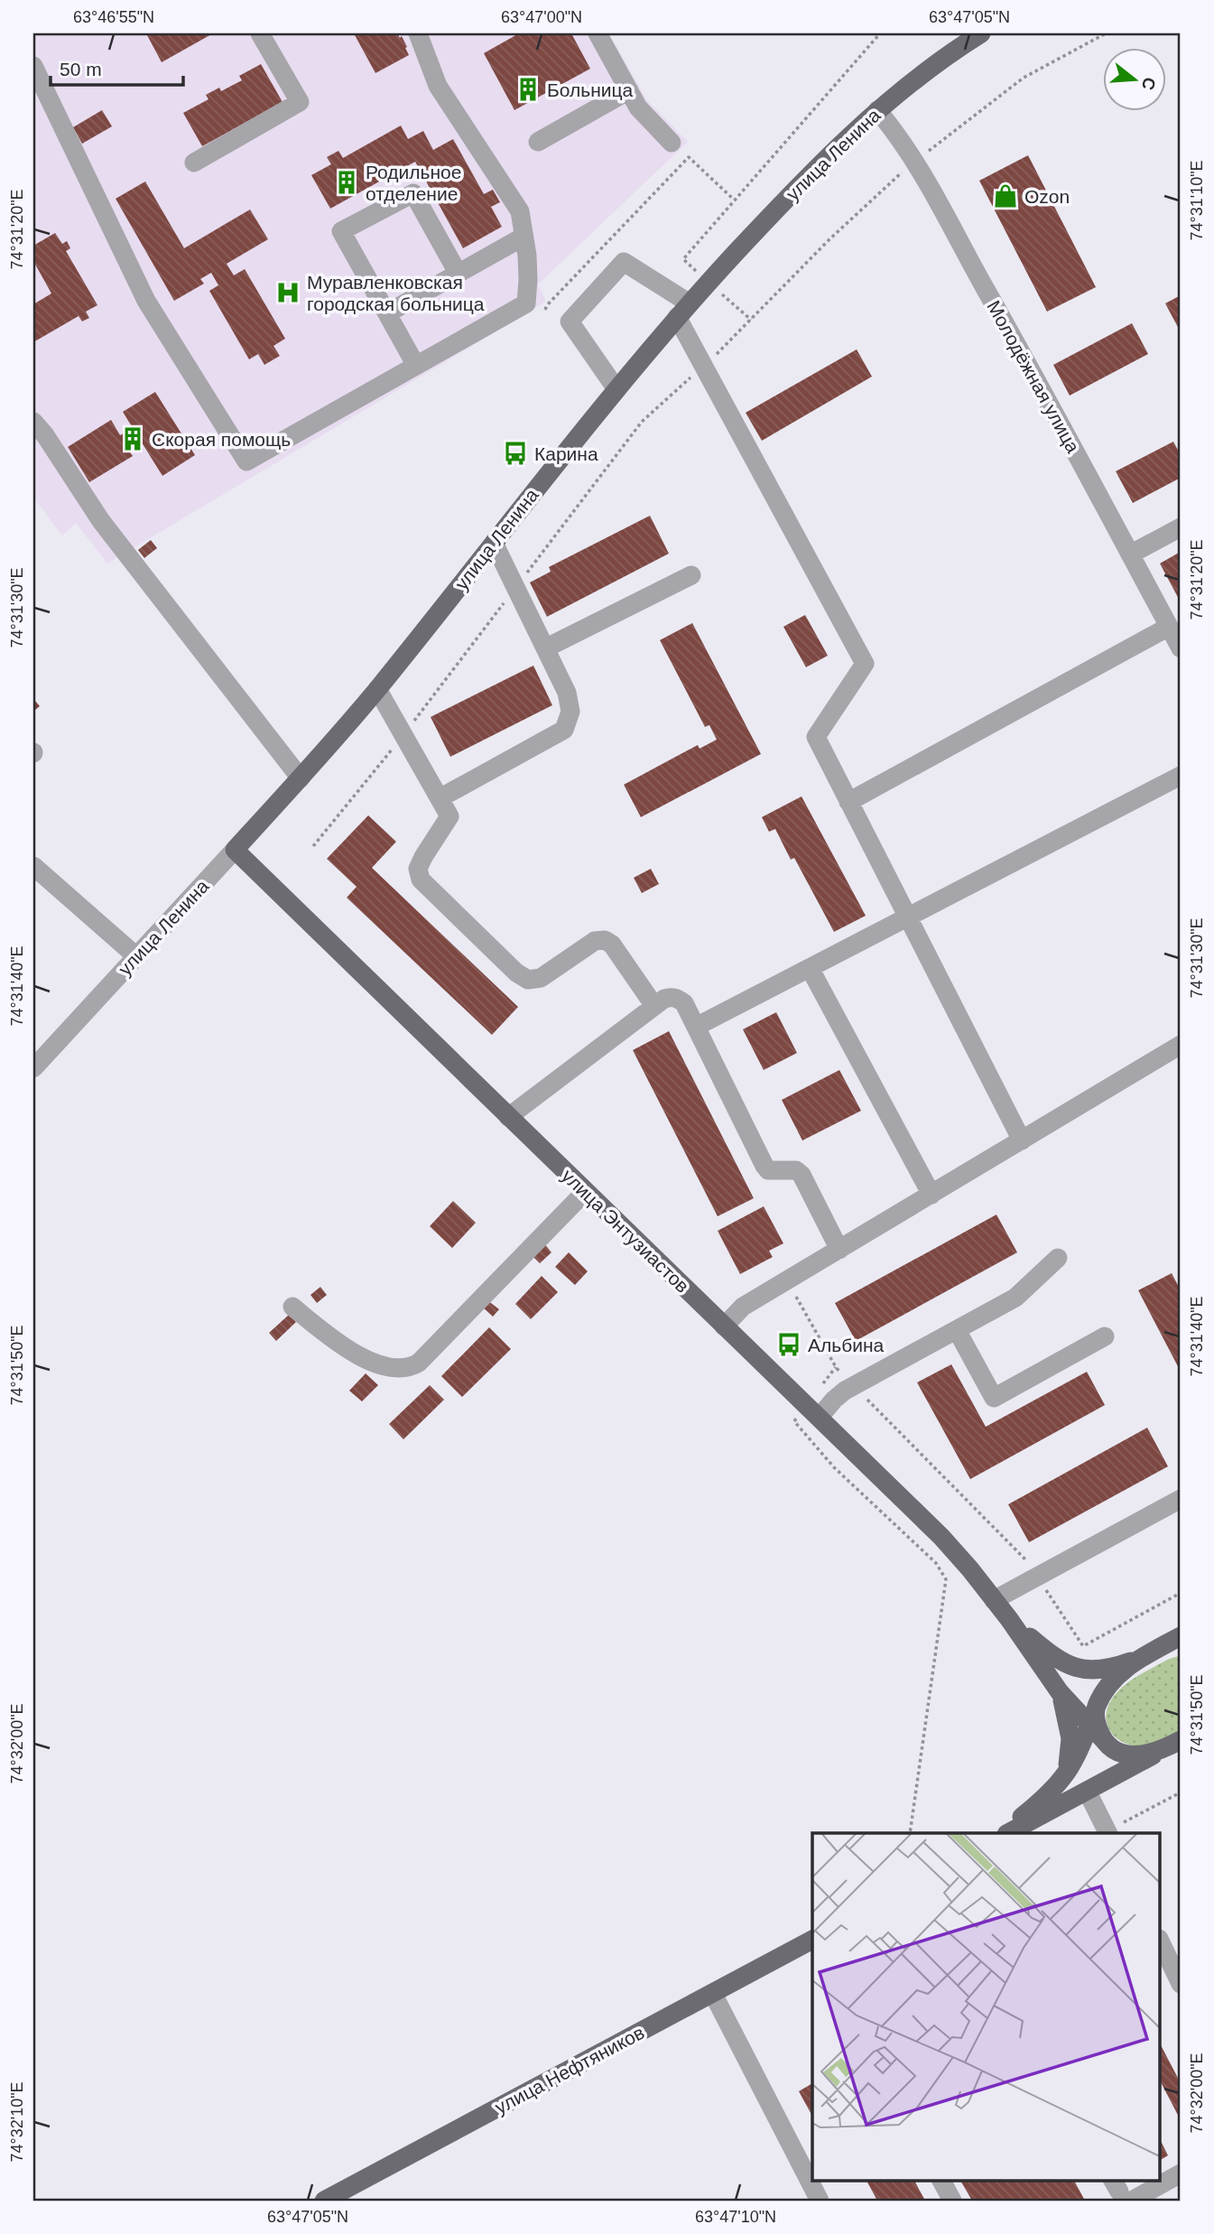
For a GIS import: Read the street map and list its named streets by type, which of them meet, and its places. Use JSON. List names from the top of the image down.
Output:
{
  "streets": {
    "main road": ["улица Ленина", "улица Энтузиастов", "улица Нефтяников"],
    "street": ["Молодёжная улица"]
  },
  "crossings": [
    ["улица Ленина", "Молодёжная улица"],
    ["улица Ленина", "улица Энтузиастов"]
  ],
  "places": {
    "building": ["Больница", "Родильное отделение", "Скорая помощь"],
    "shop": ["Ozon"],
    "hospital": ["Муравленковская городская больница"],
    "bus stop": ["Карина", "Альбина"]
  },
  "scale_bar": "50 m",
  "north": "right",
  "coordinates": [
    "63°46'55\"N",
    "63°47'00\"N",
    "63°47'05\"N",
    "74°31'10\"E",
    "74°31'20\"E",
    "74°31'30\"E",
    "74°31'40\"E",
    "74°31'50\"E",
    "74°32'00\"E",
    "74°32'10\"E",
    "63°47'10\"N"
  ]
}
